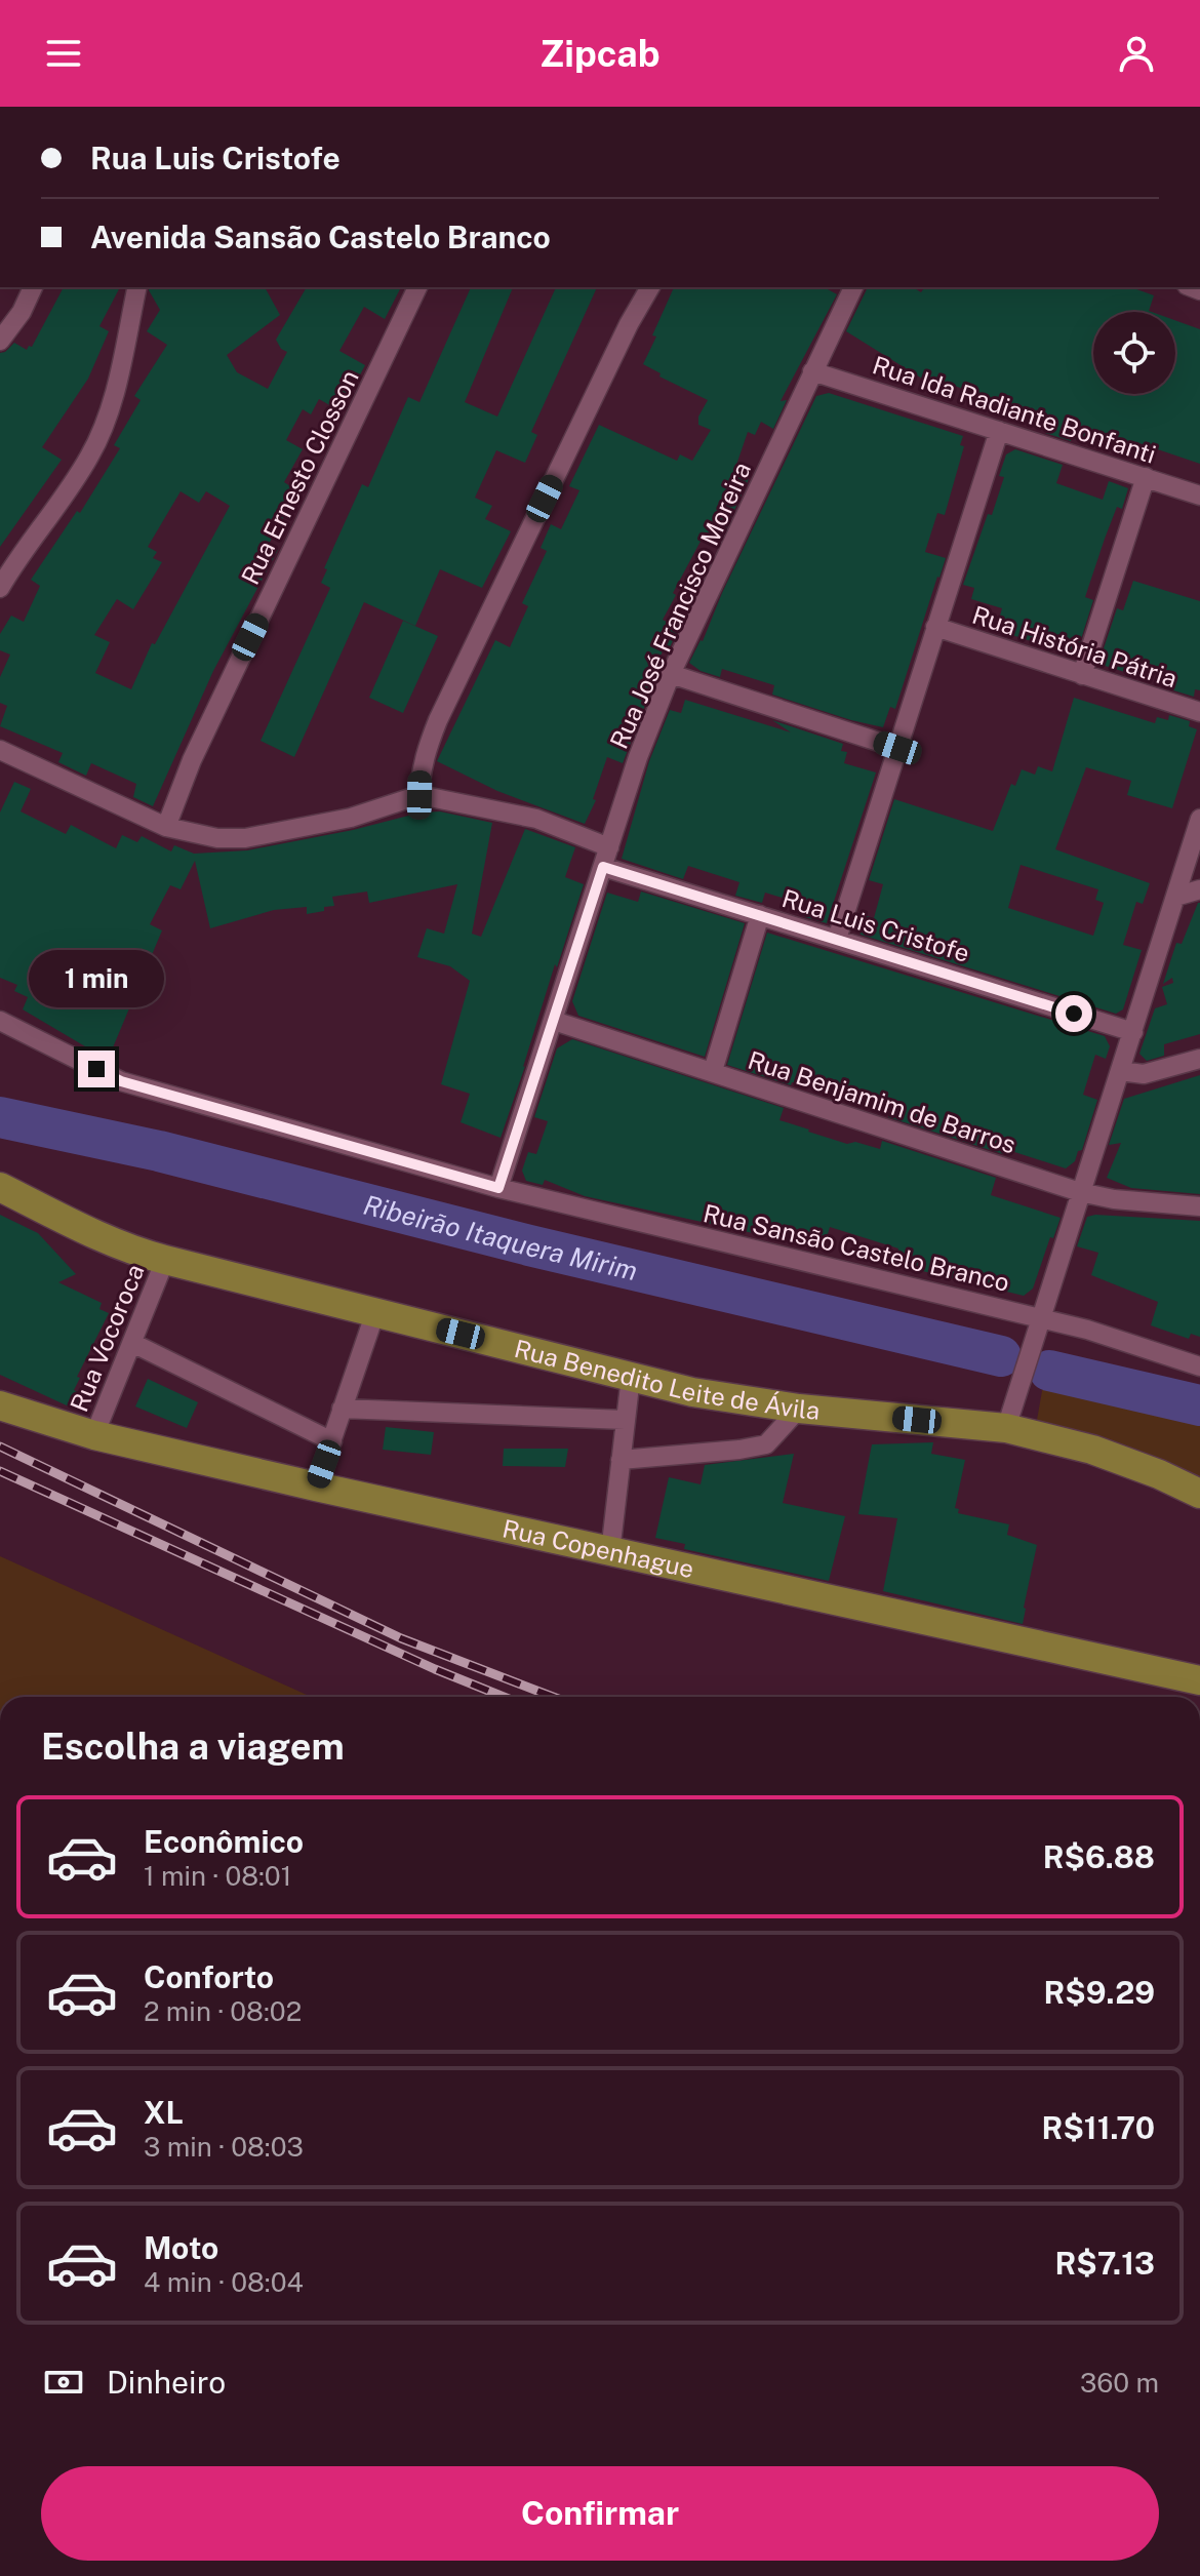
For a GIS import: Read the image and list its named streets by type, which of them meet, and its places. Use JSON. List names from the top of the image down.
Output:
{
  "streets": {
    "main road": ["Rua Benedito Leite de Ávila", "Rua Copenhague"],
    "street": [
      "Rua Ida Radiante Bonfanti",
      "Rua Ernesto Closson",
      "Rua José Francisco Moreira",
      "Rua História Pátria",
      "Rua Luis Cristofe",
      "Rua Benjamim de Barros",
      "Rua Sansão Castelo Branco",
      "Rua Vocoroca"
    ]
  },
  "crossings": [
    ["Rua Ida Radiante Bonfanti", "Rua José Francisco Moreira"],
    ["Rua José Francisco Moreira", "Rua Luis Cristofe"],
    ["Rua José Francisco Moreira", "Rua Benjamim de Barros"],
    ["Rua José Francisco Moreira", "Rua Sansão Castelo Branco"],
    ["Rua Vocoroca", "Rua Benedito Leite de Ávila"],
    ["Rua Vocoroca", "Rua Copenhague"]
  ],
  "water": ["Ribeirão Itaquera Mirim"],
  "page": {
    "header": "Zipcab",
    "banner": ["Rua Luis Cristofe", "Avenida Sansão Castelo Branco"],
    "bubble": "1 min",
    "heading": "Escolha a viagem",
    "list": [
      {
        "name": "Econômico",
        "note": "1 min · 08:01",
        "value": "R$6.88"
      },
      {
        "name": "Conforto",
        "note": "2 min · 08:02",
        "value": "R$9.29"
      },
      {
        "name": "XL",
        "note": "3 min · 08:03",
        "value": "R$11.70"
      },
      {
        "name": "Moto",
        "note": "4 min · 08:04",
        "value": "R$7.13"
      }
    ],
    "pay": ["Dinheiro", "360 m"],
    "buttons": "Confirmar"
  }
}
